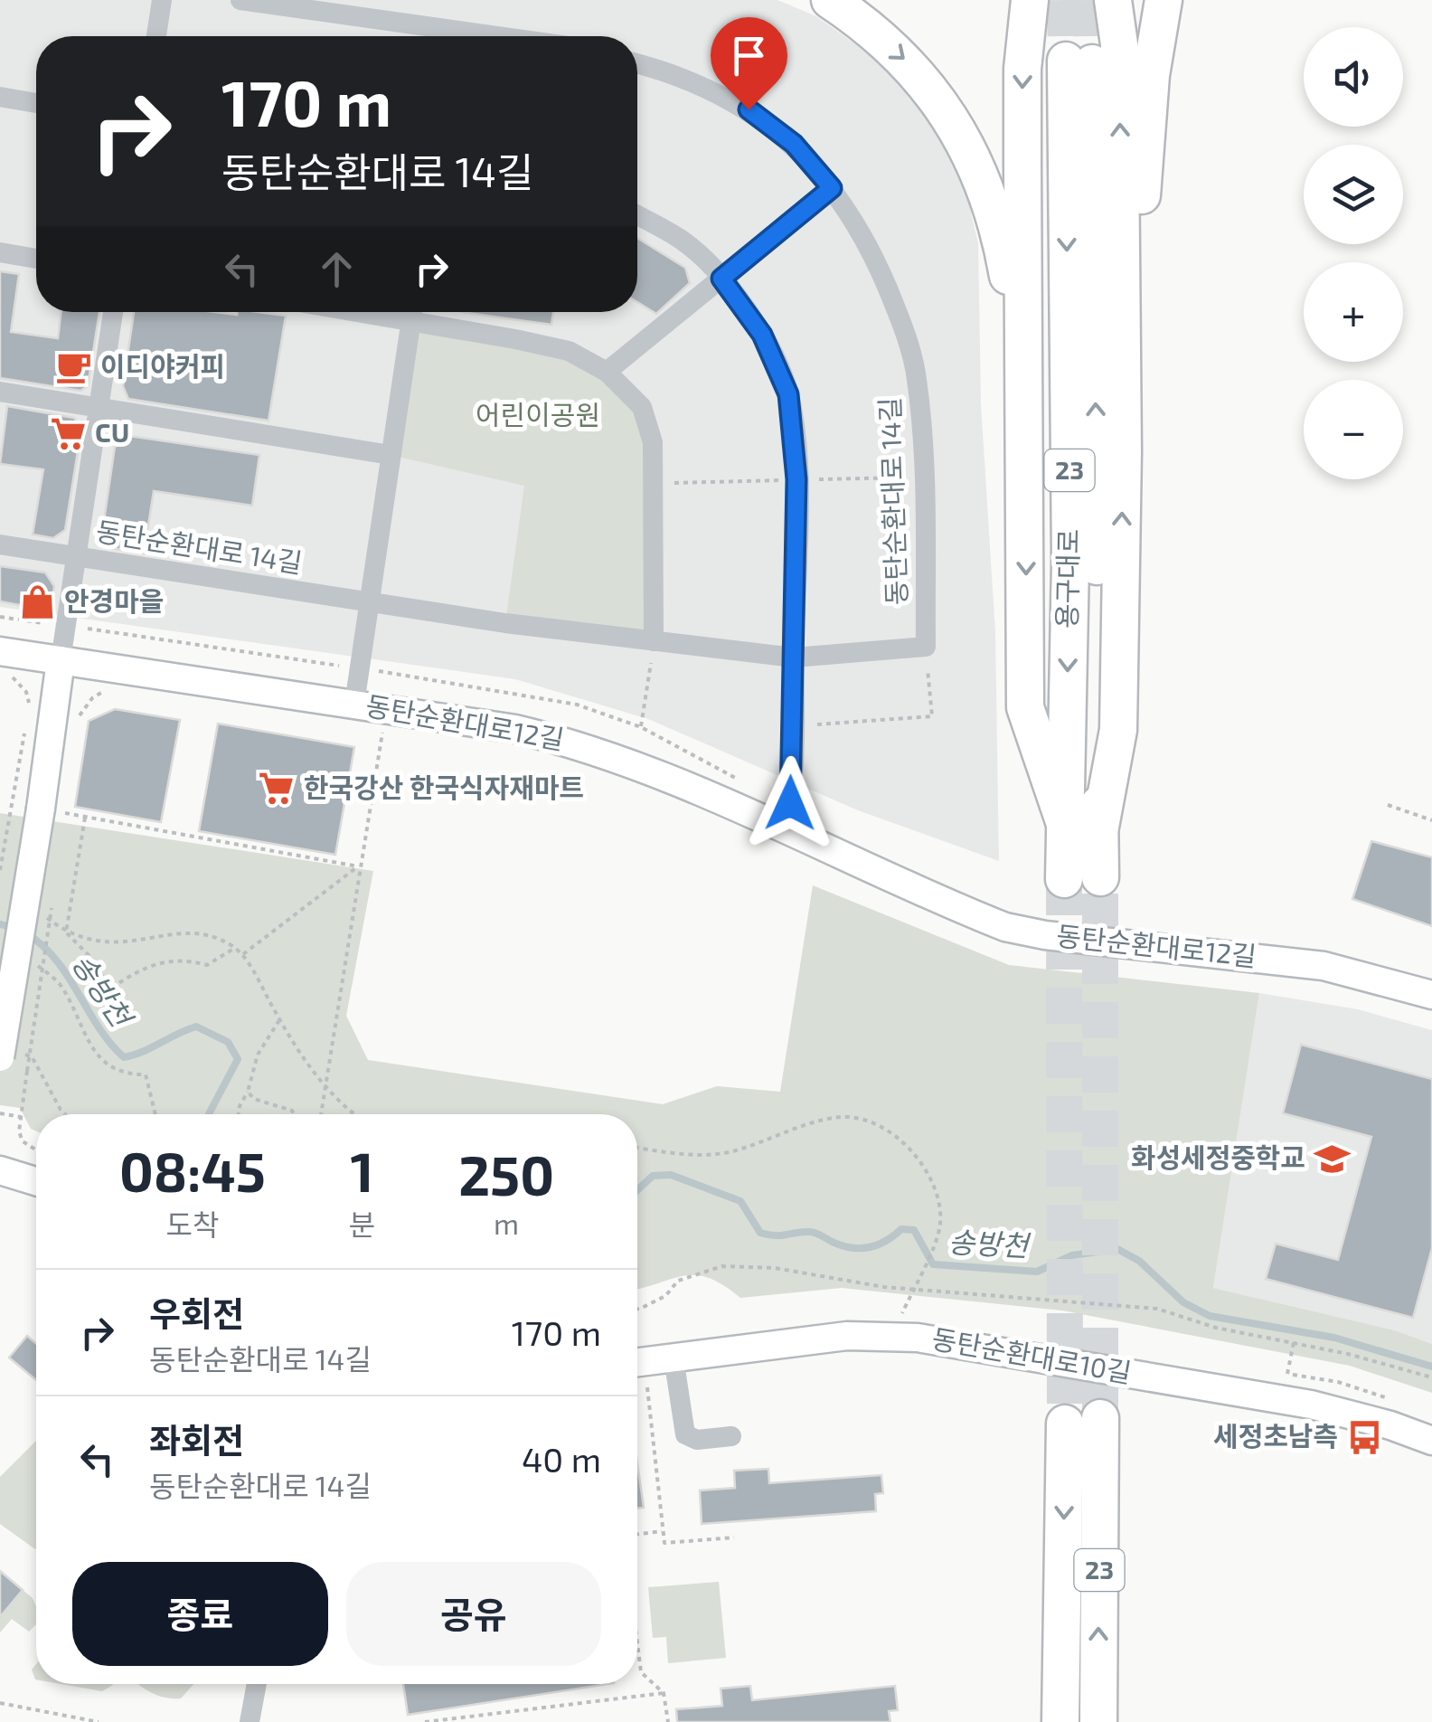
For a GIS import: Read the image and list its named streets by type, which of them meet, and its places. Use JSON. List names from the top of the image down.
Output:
{
  "streets": {
    "highway": ["23", "용구대로"],
    "street": ["동탄순환대로 14길", "동탄순환대로12길", "동탄순환대로10길"]
  },
  "crossings": [
    ["동탄순환대로 14길", "동탄순환대로12길"]
  ],
  "water": ["송방천"],
  "parks": ["어린이공원"],
  "places": {
    "cafe": ["이디야커피"],
    "supermarket": ["CU", "한국강산 한국식자재마트"],
    "shop": ["안경마을"],
    "school or university": ["화성세정중학교"],
    "bus stop": ["세정초남측"]
  },
  "page": {
    "map_buttons": ["+", "−"],
    "turn": ["170 m", "동탄순환대로 14길"],
    "eta": [
      "08:45",
      "도착",
      "1",
      "분",
      "250",
      "m"
    ],
    "list": [
      {
        "name": "우회전",
        "note": "동탄순환대로 14길",
        "value": "170 m"
      },
      {
        "name": "좌회전",
        "note": "동탄순환대로 14길",
        "value": "40 m"
      }
    ],
    "buttons": ["종료", "공유"]
  }
}
